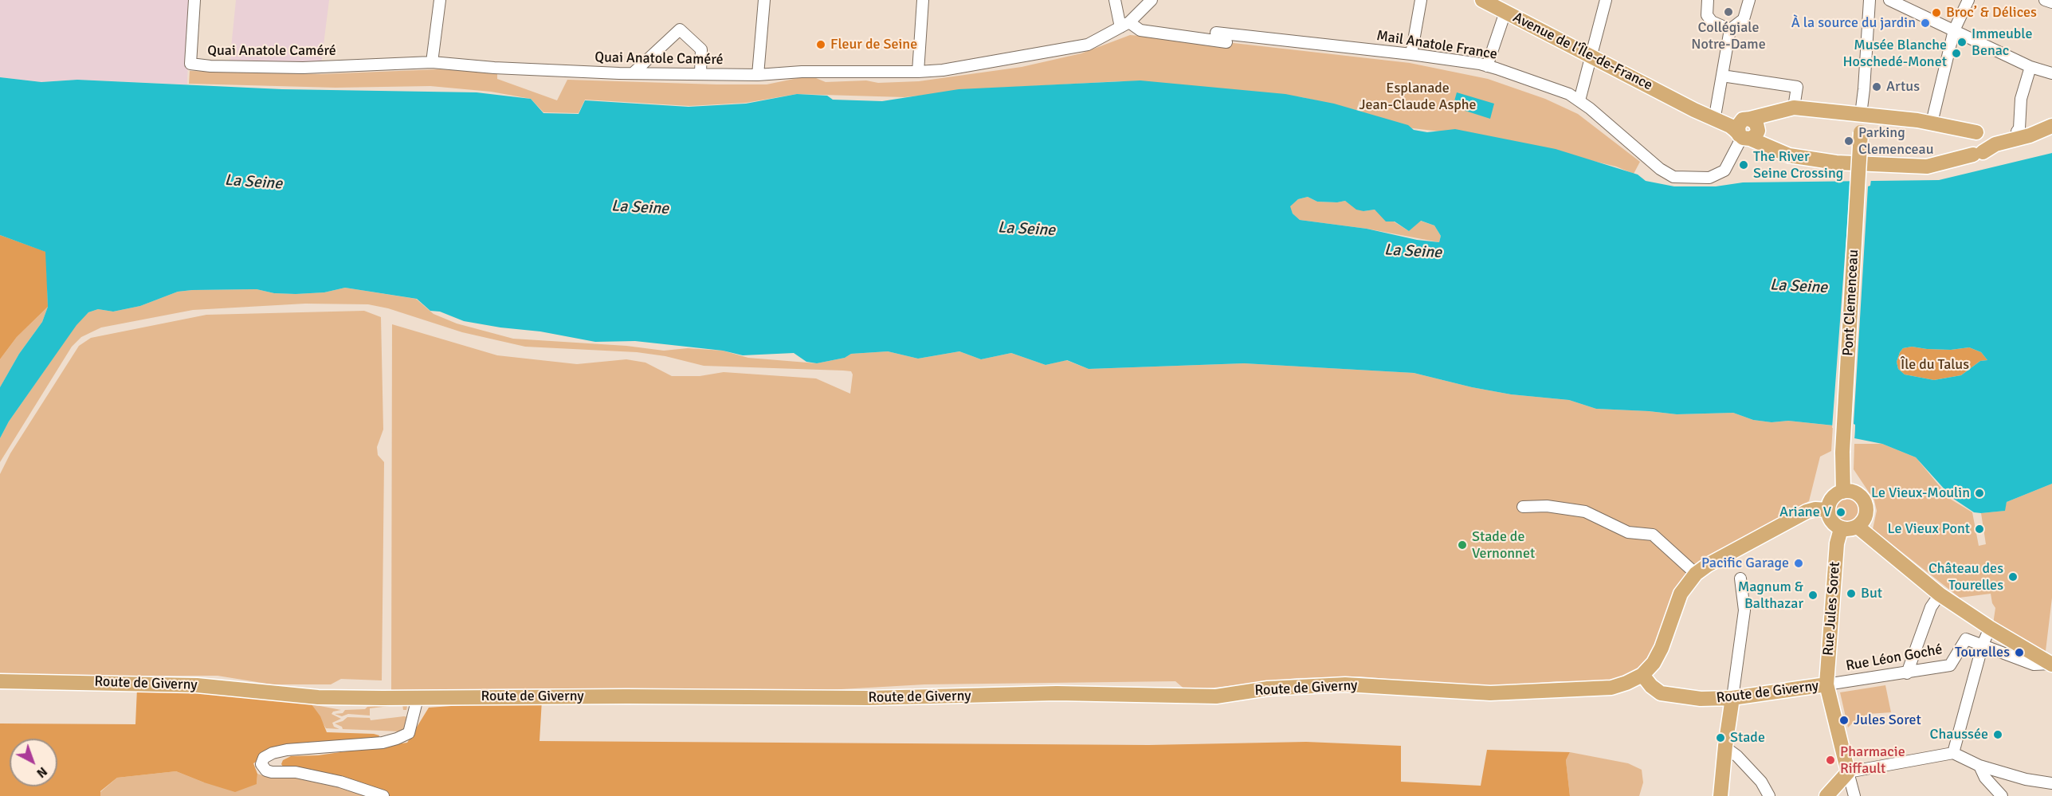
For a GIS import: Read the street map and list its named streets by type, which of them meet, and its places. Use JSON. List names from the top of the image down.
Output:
{
  "streets": {
    "main road": [
      "Avenue de l'Île-de-France",
      "Pont Clemenceau",
      "Rue Jules Soret",
      "Route de Giverny"
    ],
    "street": ["Mail Anatole France", "Quai Anatole Caméré", "Rue Léon Goché"]
  },
  "crossings": [
    ["Mail Anatole France", "Quai Anatole Caméré"],
    ["Mail Anatole France", "Avenue de l'Île-de-France"],
    ["Pont Clemenceau", "Rue Jules Soret"],
    ["Rue Jules Soret", "Rue Léon Goché"],
    ["Rue Jules Soret", "Route de Giverny"],
    ["Rue Léon Goché", "Route de Giverny"]
  ],
  "water": ["La Seine"],
  "parks": ["Esplanade Jean-Claude Asphe", "Île du Talus"],
  "places": [
    "Collégiale Notre-Dame",
    "Broc’ & Délices",
    "À la source du jardin",
    "Immeuble Benac",
    "Fleur de Seine",
    "Musée Blanche Hoschedé-Monet",
    "Artus",
    "Parking Clemenceau",
    "The River Seine Crossing",
    "Le Vieux-Moulin",
    "Ariane V",
    "Le Vieux Pont",
    "Stade de Vernonnet",
    "Pacific Garage",
    "Château des Tourelles",
    "But",
    "Magnum & Balthazar",
    "Tourelles",
    "Jules Soret",
    "Chaussée",
    "Stade",
    "Pharmacie Riffault"
  ],
  "north": "bottom right"
}
